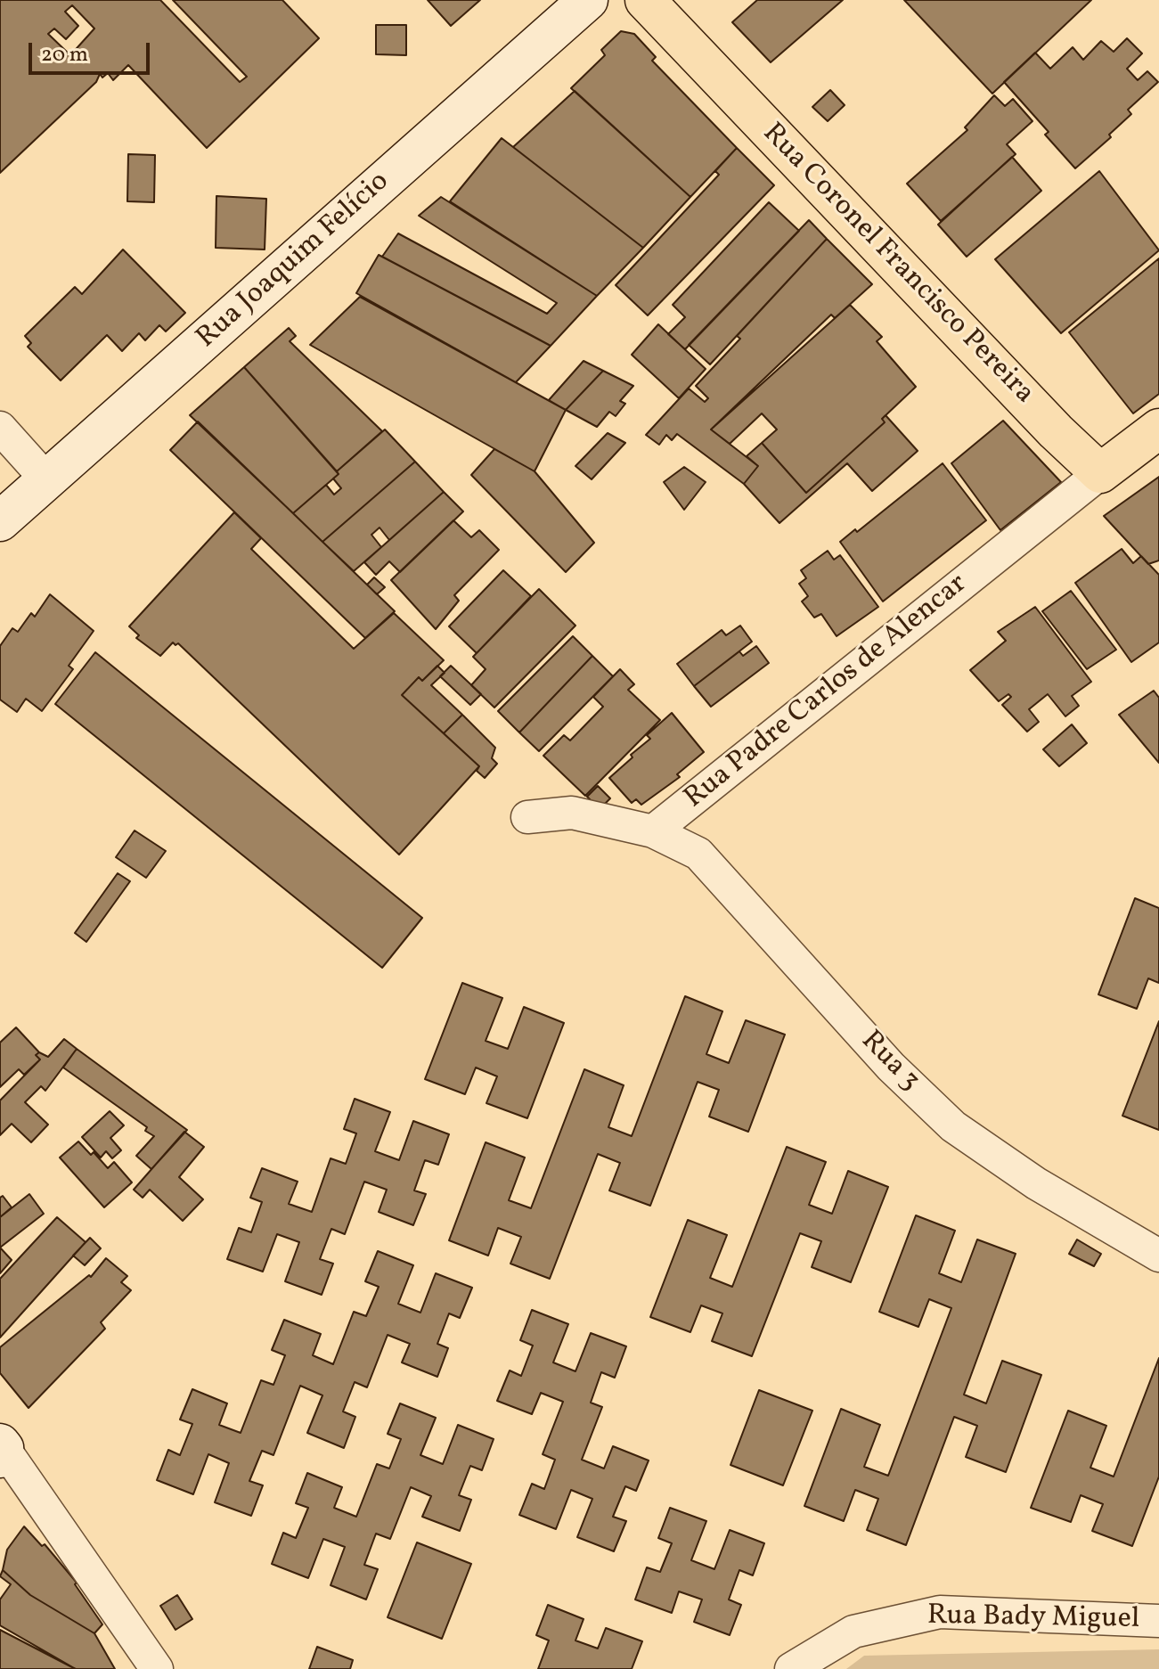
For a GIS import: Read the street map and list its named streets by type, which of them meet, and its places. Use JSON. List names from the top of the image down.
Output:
{
  "streets": {
    "main road": ["Rua Joaquim Felício", "Rua Coronel Francisco Pereira"],
    "street": ["Rua Padre Carlos de Alencar", "Rua 3", "Rua Bady Miguel"]
  },
  "crossings": [
    ["Rua Coronel Francisco Pereira", "Rua Padre Carlos de Alencar"],
    ["Rua Padre Carlos de Alencar", "Rua 3"]
  ],
  "scale_bar": "20 m"
}
